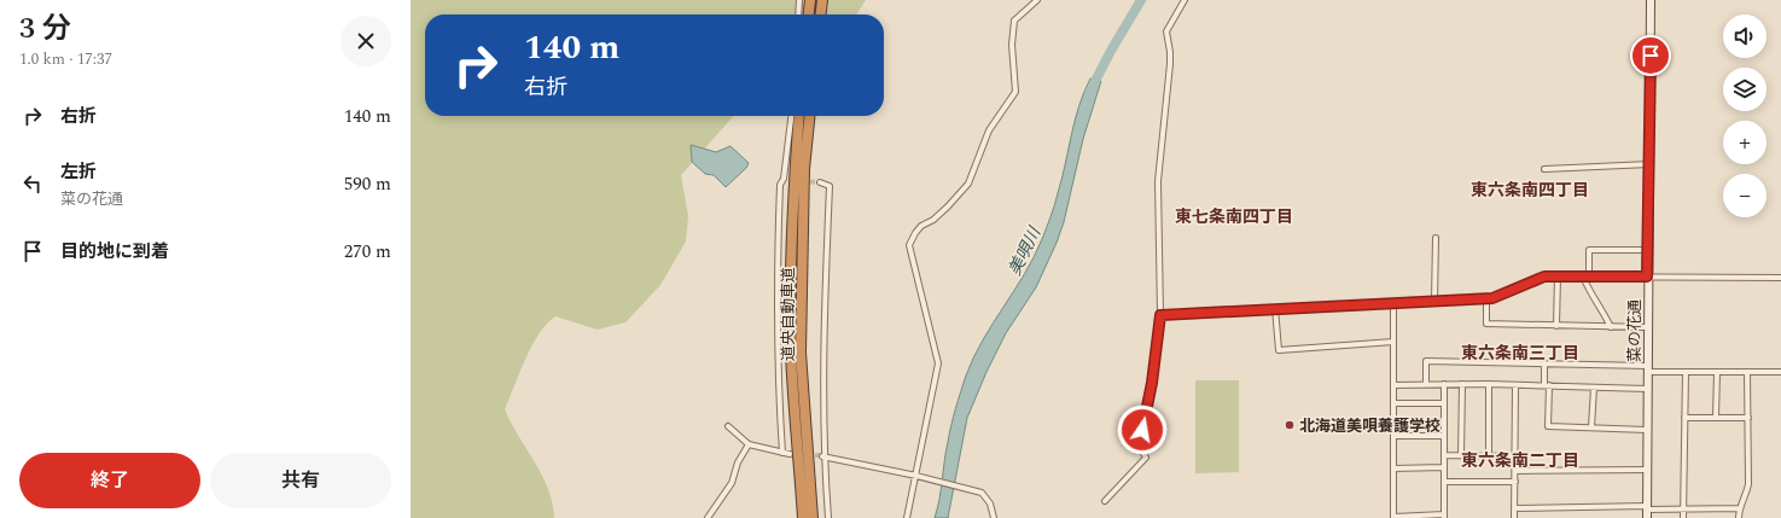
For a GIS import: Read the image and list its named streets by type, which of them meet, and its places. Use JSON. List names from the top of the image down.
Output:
{
  "streets": {
    "highway": ["道央自動車道"],
    "street": ["菜の花通"]
  },
  "districts": [
    "東六条南四丁目",
    "東七条南四丁目",
    "東六条南三丁目",
    "東六条南二丁目"
  ],
  "water": ["美唄川"],
  "places": ["北海道美唄養護学校"],
  "page": {
    "heading": ["3 分", "1.0 km · 17:37"],
    "map_buttons": ["+", "−"],
    "turn": ["140 m", "右折"],
    "list": [
      {
        "name": "右折",
        "value": "140 m"
      },
      {
        "name": "左折",
        "note": "菜の花通",
        "value": "590 m"
      },
      {
        "name": "目的地に到着",
        "value": "270 m"
      }
    ],
    "buttons": ["終了", "共有"]
  }
}
